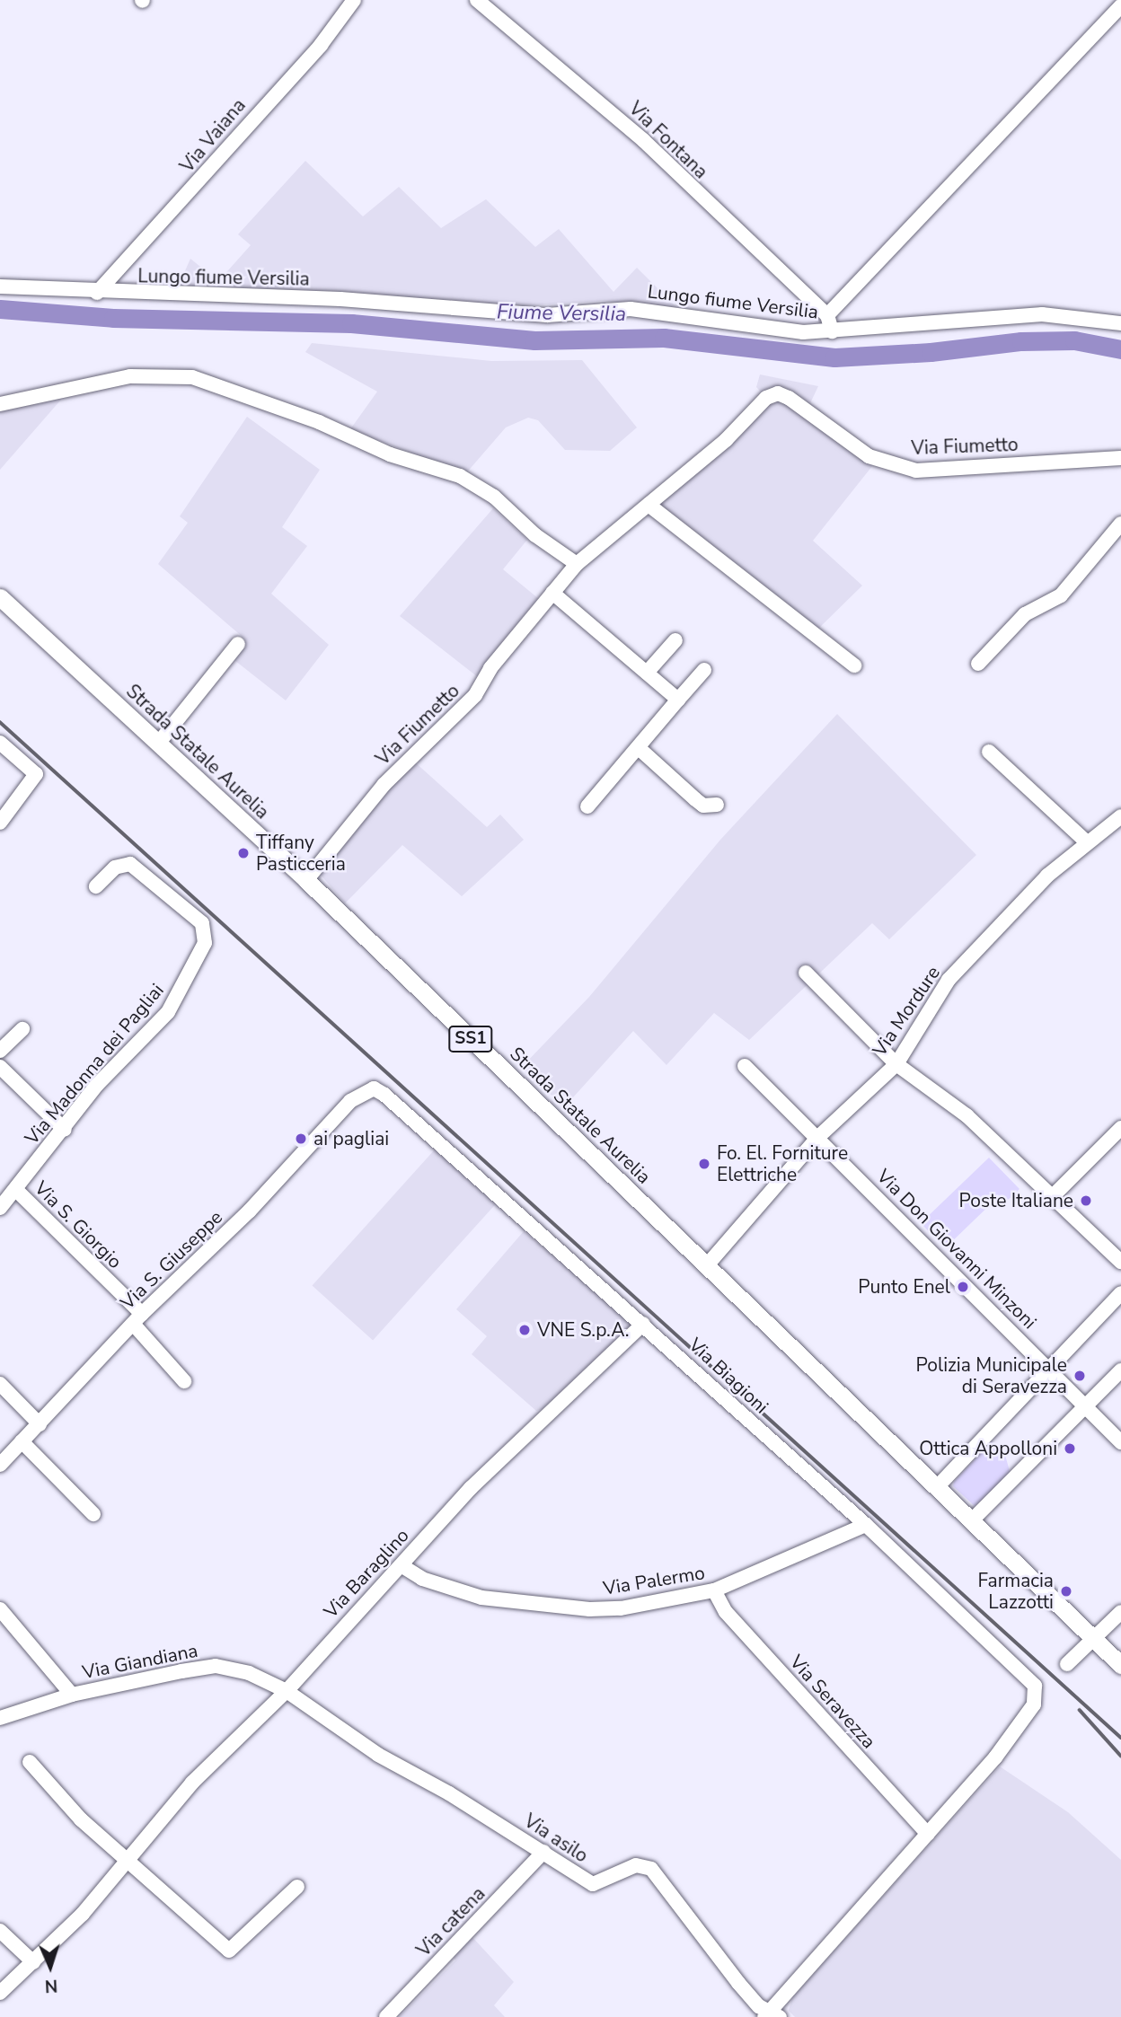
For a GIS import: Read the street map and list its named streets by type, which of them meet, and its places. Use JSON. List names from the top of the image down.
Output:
{
  "streets": {
    "main road": ["Strada Statale Aurelia", "SS1"],
    "street": [
      "Via Vaiana",
      "Via Fontana",
      "Lungo fiume Versilia",
      "Via Fiumetto",
      "Via Mordure",
      "Via Madonna dei Pagliai",
      "Via S. Giorgio",
      "Via Don Giovanni Minzoni",
      "Via S. Giuseppe",
      "Via Biagioni",
      "Via Baraglino",
      "Via Palermo",
      "Via Giandiana",
      "Via Seravezza",
      "Via asilo",
      "Via catena"
    ]
  },
  "crossings": [
    ["Via Vaiana", "Lungo fiume Versilia"],
    ["Via Fiumetto", "Strada Statale Aurelia"],
    ["Strada Statale Aurelia", "Via Mordure"],
    ["Strada Statale Aurelia", "SS1"],
    ["Via Mordure", "Via Don Giovanni Minzoni"],
    ["Via Madonna dei Pagliai", "Via S. Giorgio"],
    ["Via S. Giorgio", "Via S. Giuseppe"],
    ["Via S. Giuseppe", "Via Biagioni"],
    ["Via Biagioni", "Via Baraglino"],
    ["Via Biagioni", "Via Palermo"],
    ["Via Biagioni", "Via Seravezza"],
    ["Via Baraglino", "Via Palermo"],
    ["Via Baraglino", "Via Giandiana"],
    ["Via Baraglino", "Via asilo"],
    ["Via Palermo", "Via Seravezza"],
    ["Via Giandiana", "Via asilo"],
    ["Via asilo", "Via catena"]
  ],
  "water": ["Fiume Versilia"],
  "places": [
    "Tiffany Pasticceria",
    "ai pagliai",
    "Fo. El. Forniture Elettriche",
    "Poste Italiane",
    "Punto Enel",
    "VNE S.p.A.",
    "Polizia Municipale di Seravezza",
    "Ottica Appolloni",
    "Farmacia Lazzotti"
  ],
  "north": "bottom"
}
